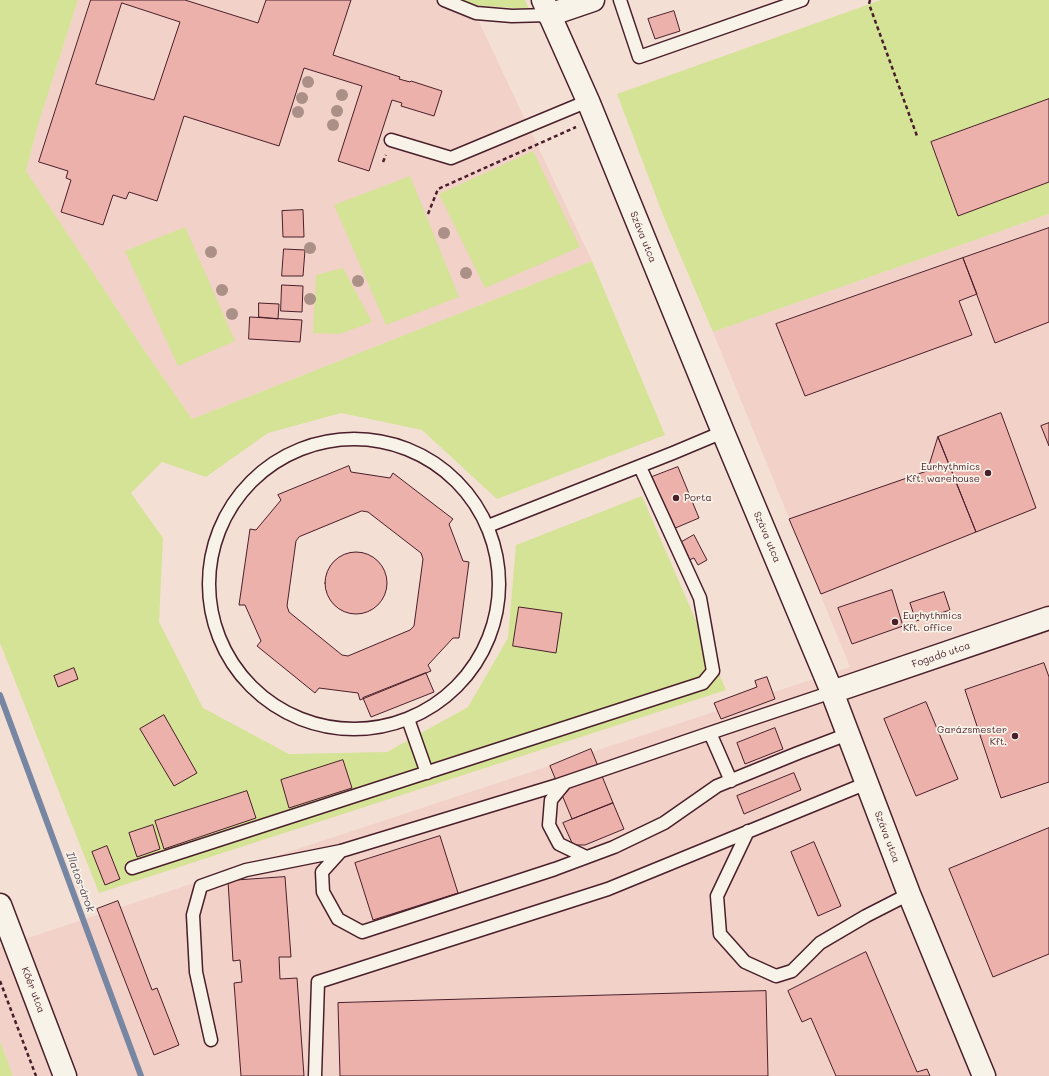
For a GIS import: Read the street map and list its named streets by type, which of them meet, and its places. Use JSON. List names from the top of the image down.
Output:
{
  "streets": {
    "street": ["Száva utca", "Fogadó utca", "Kőér utca"]
  },
  "crossings": [
    ["Száva utca", "Fogadó utca"]
  ],
  "water": ["Illatos-árok"],
  "places": [
    "Eurhythmics Kft. warehouse",
    "Porta",
    "Eurhythmics Kft. office",
    "Garázsmester Kft."
  ]
}
